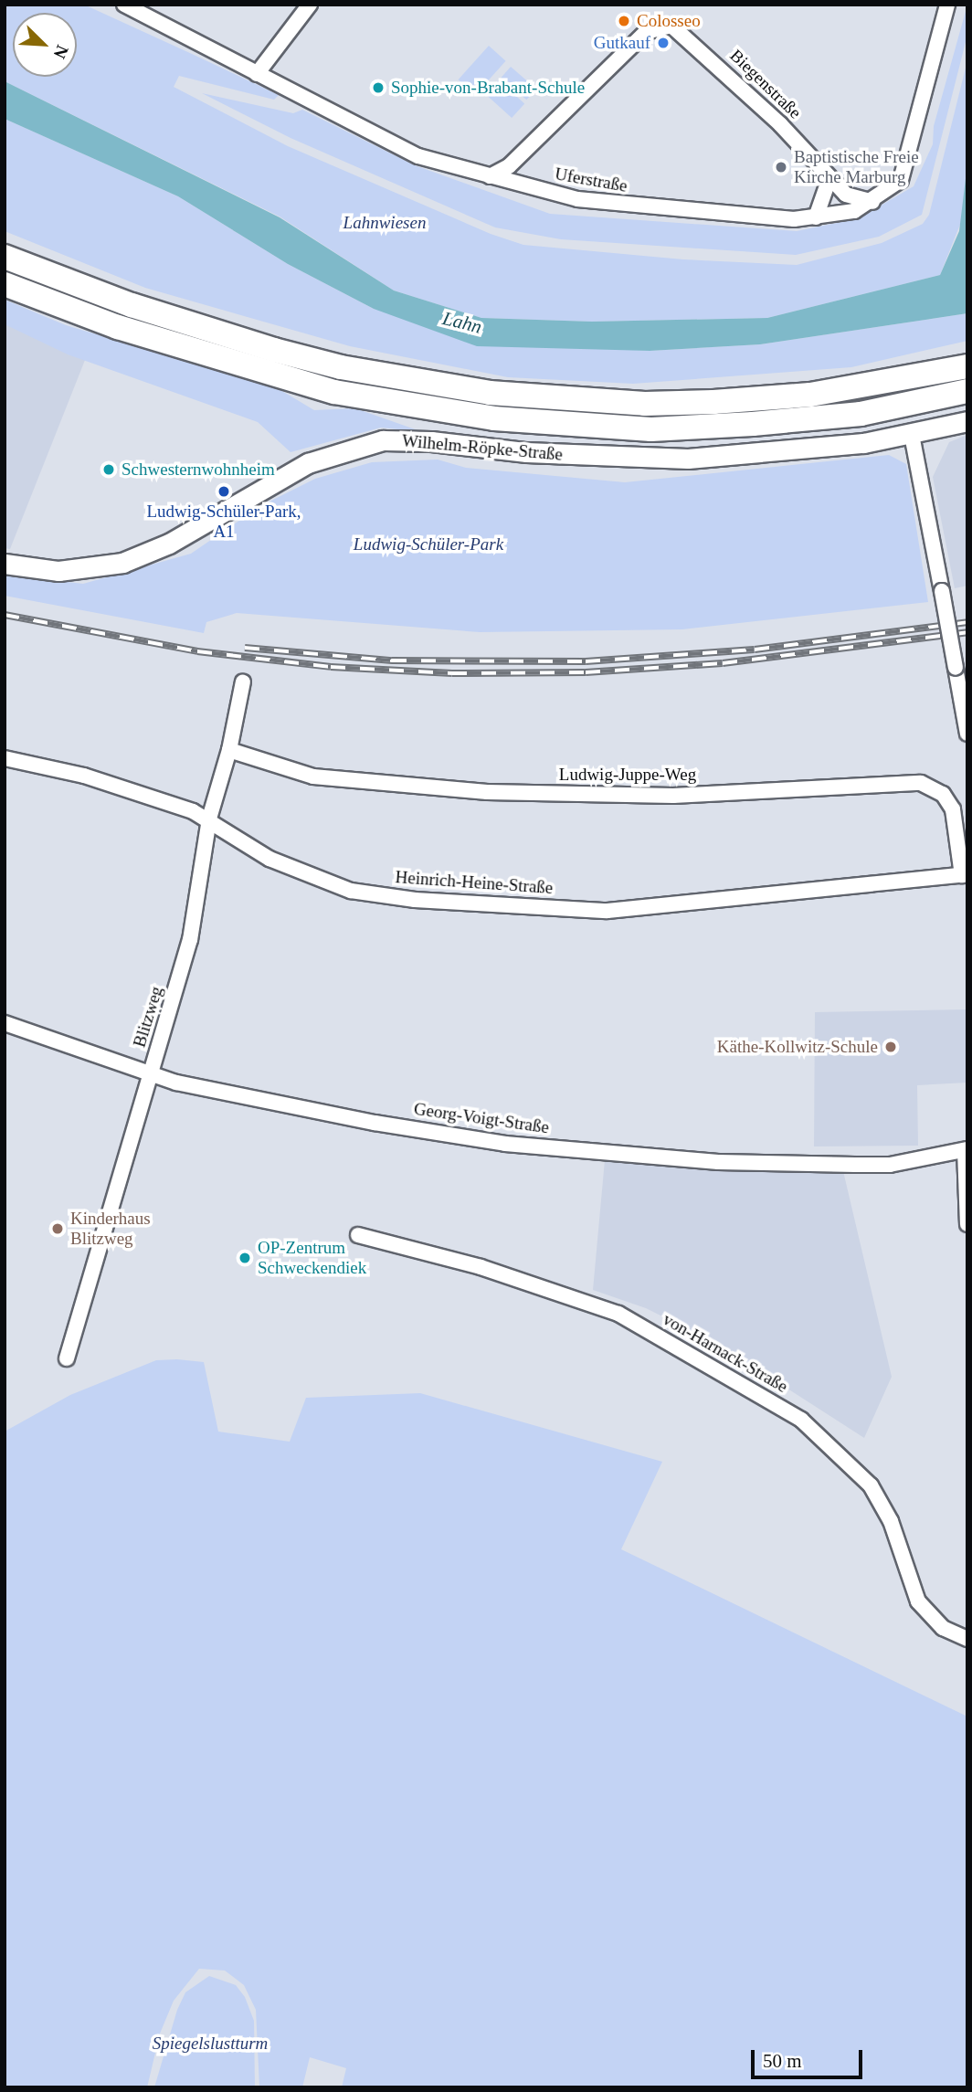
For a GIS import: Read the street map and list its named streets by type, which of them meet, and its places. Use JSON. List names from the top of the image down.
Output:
{
  "streets": {
    "main road": ["Wilhelm-Röpke-Straße"],
    "street": [
      "Biegenstraße",
      "Uferstraße",
      "Ludwig-Juppe-Weg",
      "Heinrich-Heine-Straße",
      "Blitzweg",
      "Georg-Voigt-Straße",
      "von-Harnack-Straße"
    ]
  },
  "crossings": [
    ["Biegenstraße", "Uferstraße"],
    ["Ludwig-Juppe-Weg", "Heinrich-Heine-Straße"],
    ["Ludwig-Juppe-Weg", "Blitzweg"],
    ["Heinrich-Heine-Straße", "Blitzweg"],
    ["Blitzweg", "Georg-Voigt-Straße"]
  ],
  "water": ["Lahn"],
  "parks": ["Lahnwiesen", "Ludwig-Schüler-Park", "Spiegelslustturm"],
  "places": [
    "Colosseo",
    "Gutkauf",
    "Sophie-von-Brabant-Schule",
    "Baptistische Freie Kirche Marburg",
    "Schwesternwohnheim",
    "Ludwig-Schüler-Park, A1",
    "Käthe-Kollwitz-Schule",
    "Kinderhaus Blitzweg",
    "OP-Zentrum Schweckendiek"
  ],
  "scale_bar": "50 m",
  "north": "bottom right"
}
